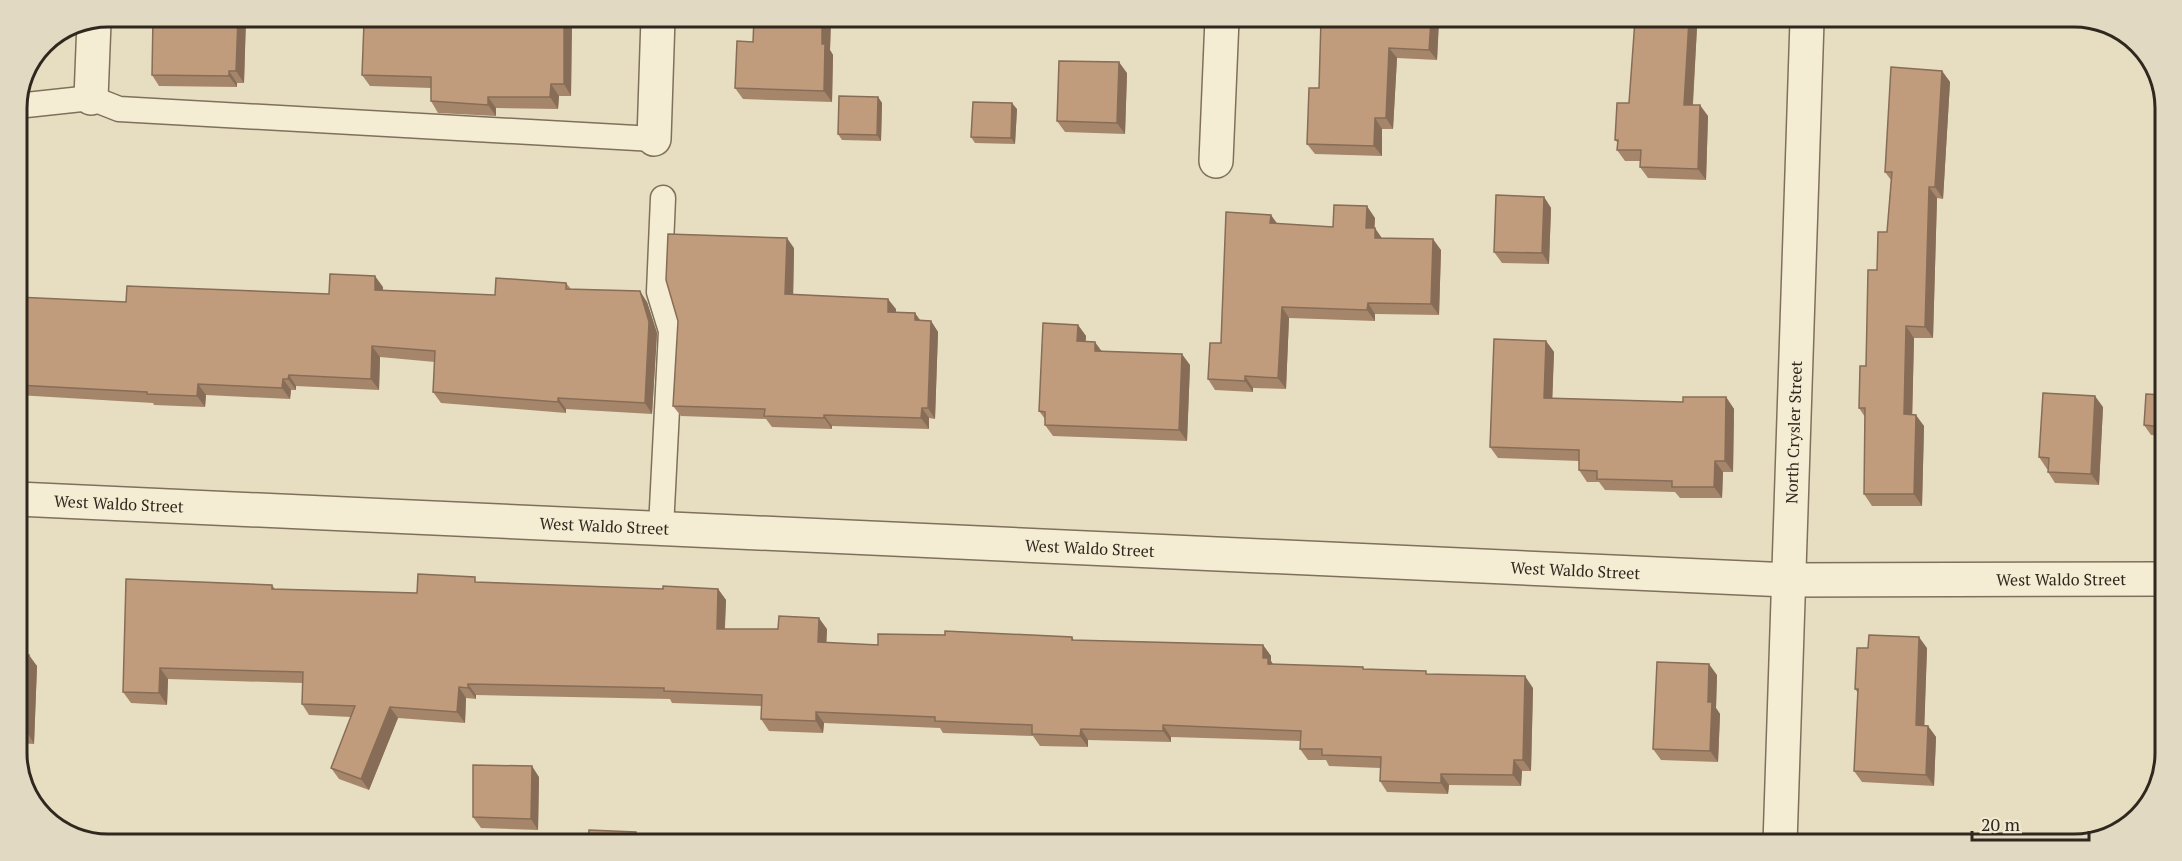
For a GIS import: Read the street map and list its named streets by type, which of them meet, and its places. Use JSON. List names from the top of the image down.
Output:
{
  "streets": {
    "street": ["North Crysler Street", "West Waldo Street"]
  },
  "crossings": [
    ["North Crysler Street", "West Waldo Street"]
  ],
  "scale_bar": "20 m"
}
